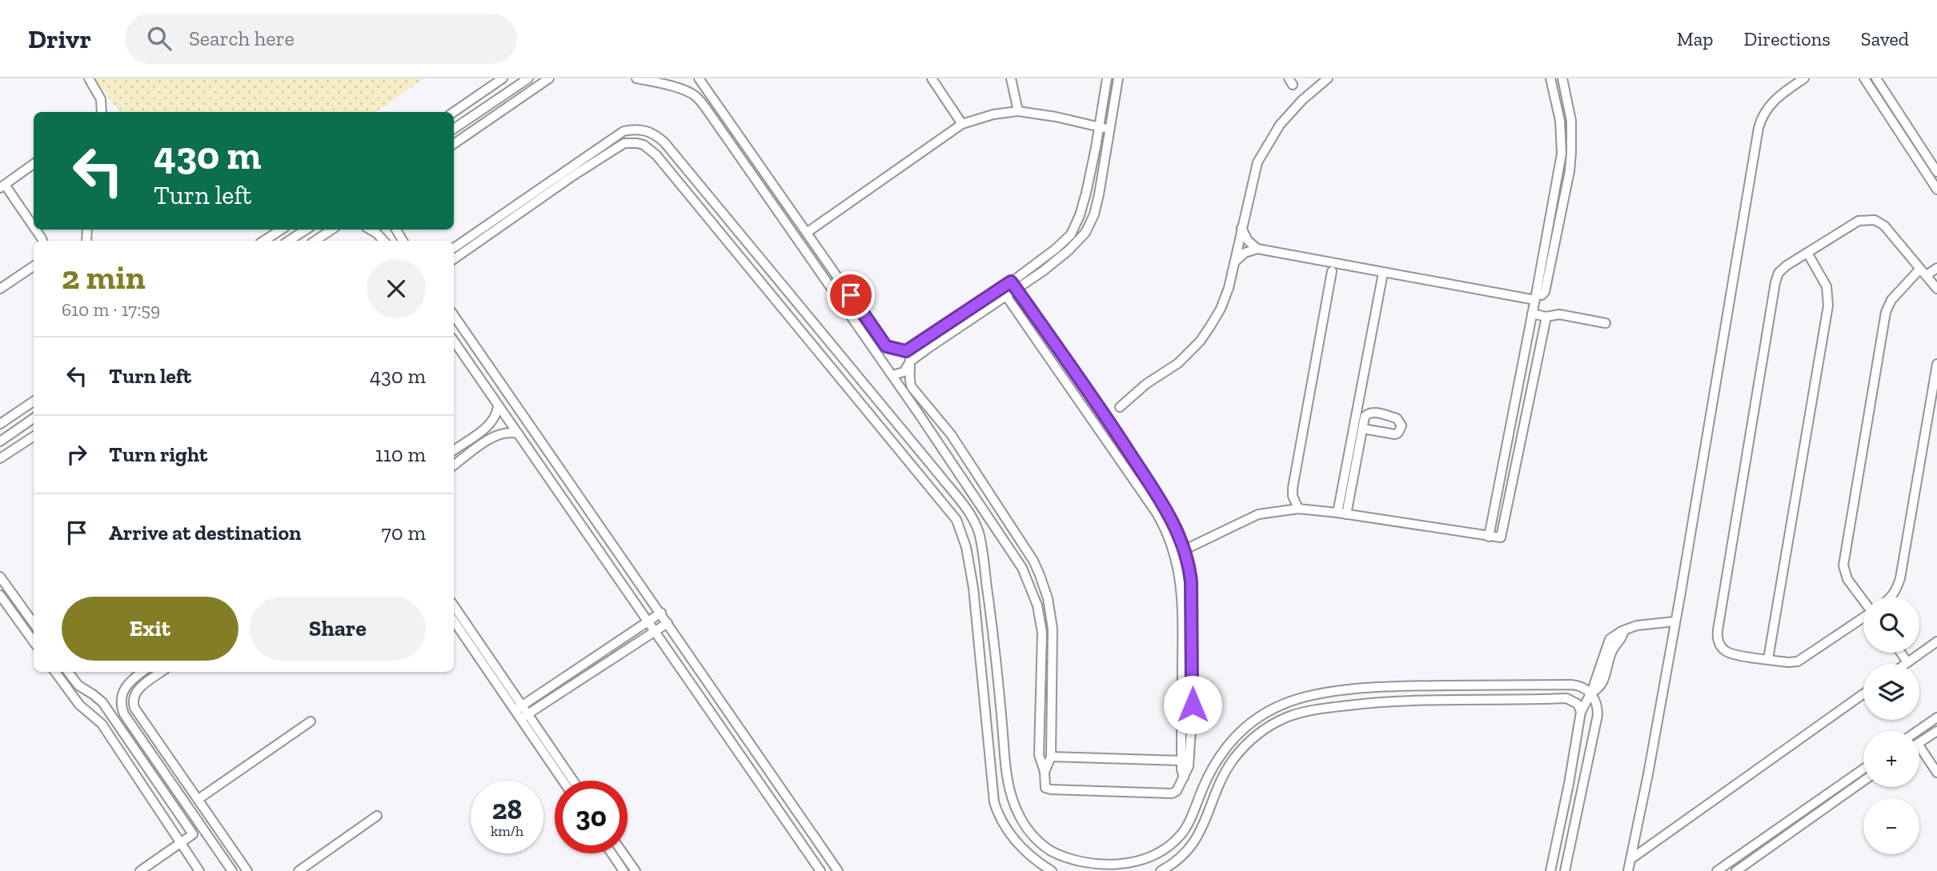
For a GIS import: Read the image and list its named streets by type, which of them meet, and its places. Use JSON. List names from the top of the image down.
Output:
{
  "page": {
    "header": "Drivr",
    "search": "Search here",
    "nav": ["Map", "Directions", "Saved"],
    "turn": ["430 m", "Turn left"],
    "heading": ["2 min", "610 m · 17:59"],
    "list": [
      {
        "name": "Turn left",
        "value": "430 m"
      },
      {
        "name": "Turn right",
        "value": "110 m"
      },
      {
        "name": "Arrive at destination",
        "value": "70 m"
      }
    ],
    "buttons": ["Exit", "Share"],
    "map_buttons": ["+", "−"],
    "speed": "28 km/h",
    "limit": "30"
  }
}
